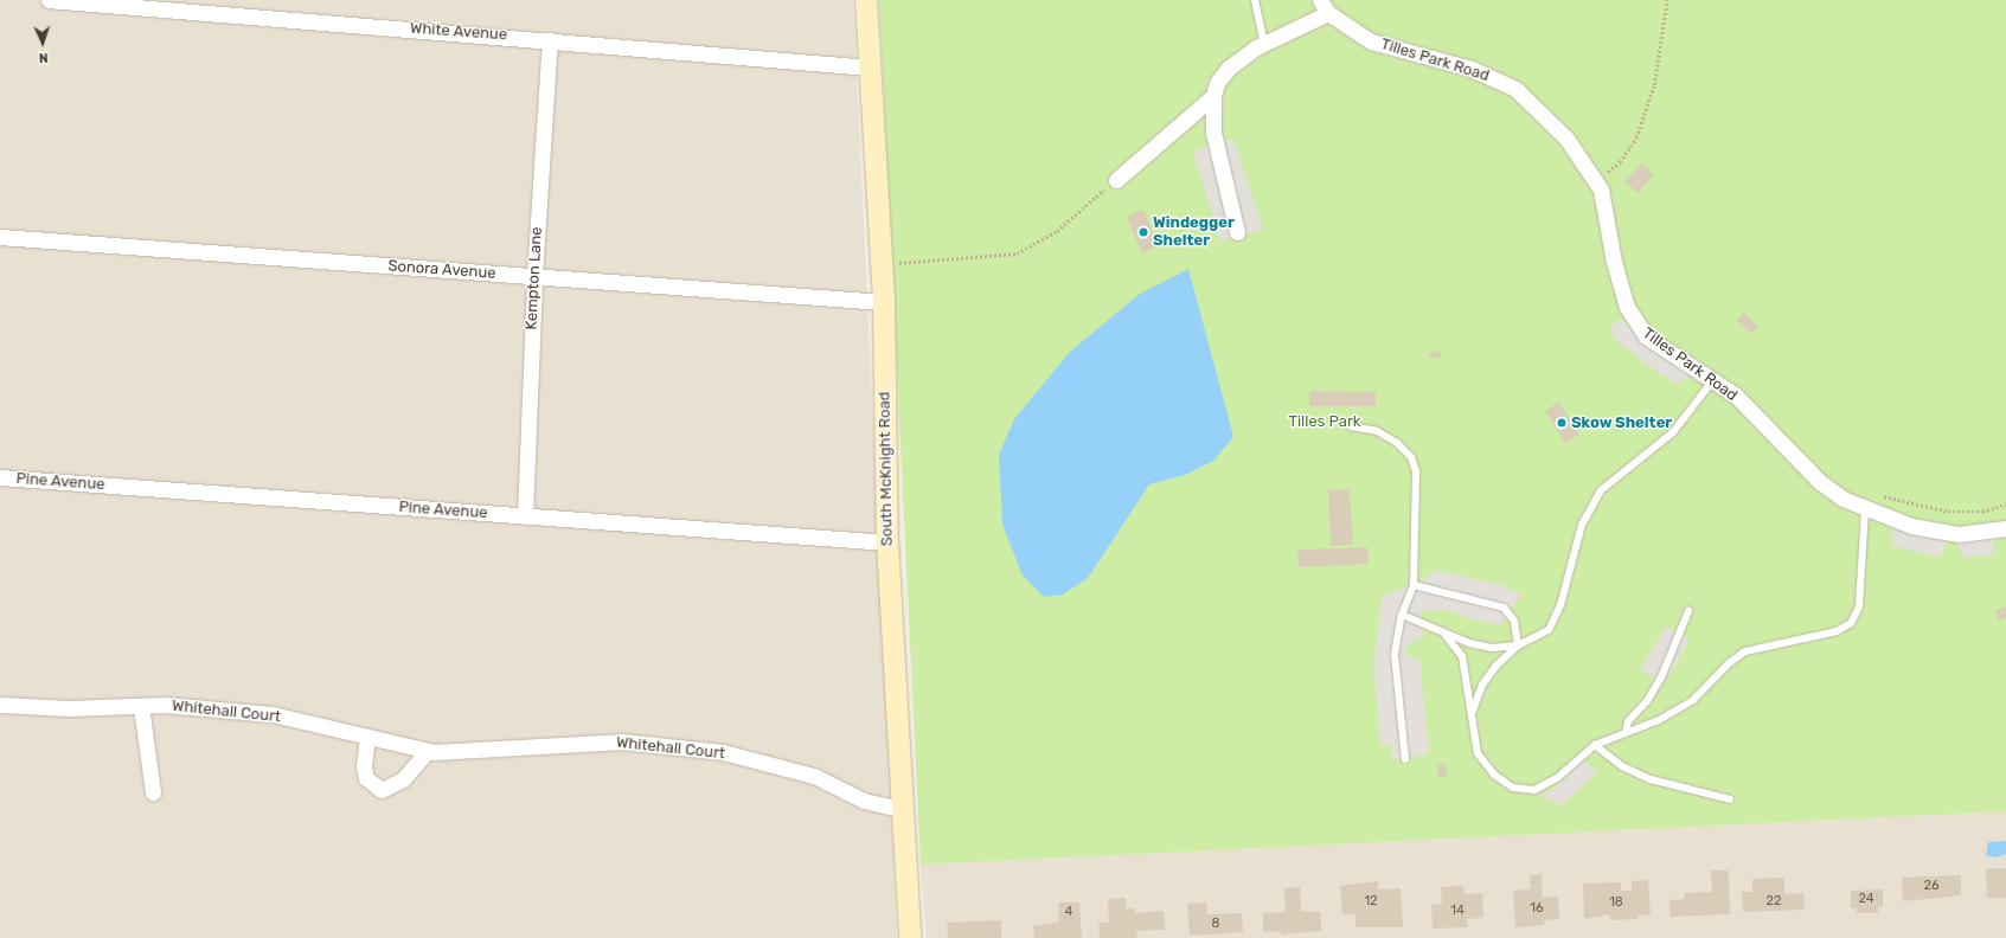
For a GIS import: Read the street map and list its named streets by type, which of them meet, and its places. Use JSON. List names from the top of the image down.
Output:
{
  "streets": {
    "main road": ["South McKnight Road"],
    "street": [
      "White Avenue",
      "Tilles Park Road",
      "Sonora Avenue",
      "Kempton Lane",
      "Pine Avenue",
      "Whitehall Court"
    ]
  },
  "crossings": [
    ["White Avenue", "Kempton Lane"],
    ["White Avenue", "South McKnight Road"],
    ["Sonora Avenue", "Kempton Lane"],
    ["Sonora Avenue", "South McKnight Road"],
    ["Kempton Lane", "Pine Avenue"],
    ["South McKnight Road", "Pine Avenue"],
    ["South McKnight Road", "Whitehall Court"]
  ],
  "parks": ["Tilles Park"],
  "places": ["Windegger Shelter", "Skow Shelter"],
  "house_numbers": [
    "26",
    "24",
    "12",
    "22",
    "18",
    "16",
    "14",
    "4",
    "8"
  ],
  "north": "bottom"
}
